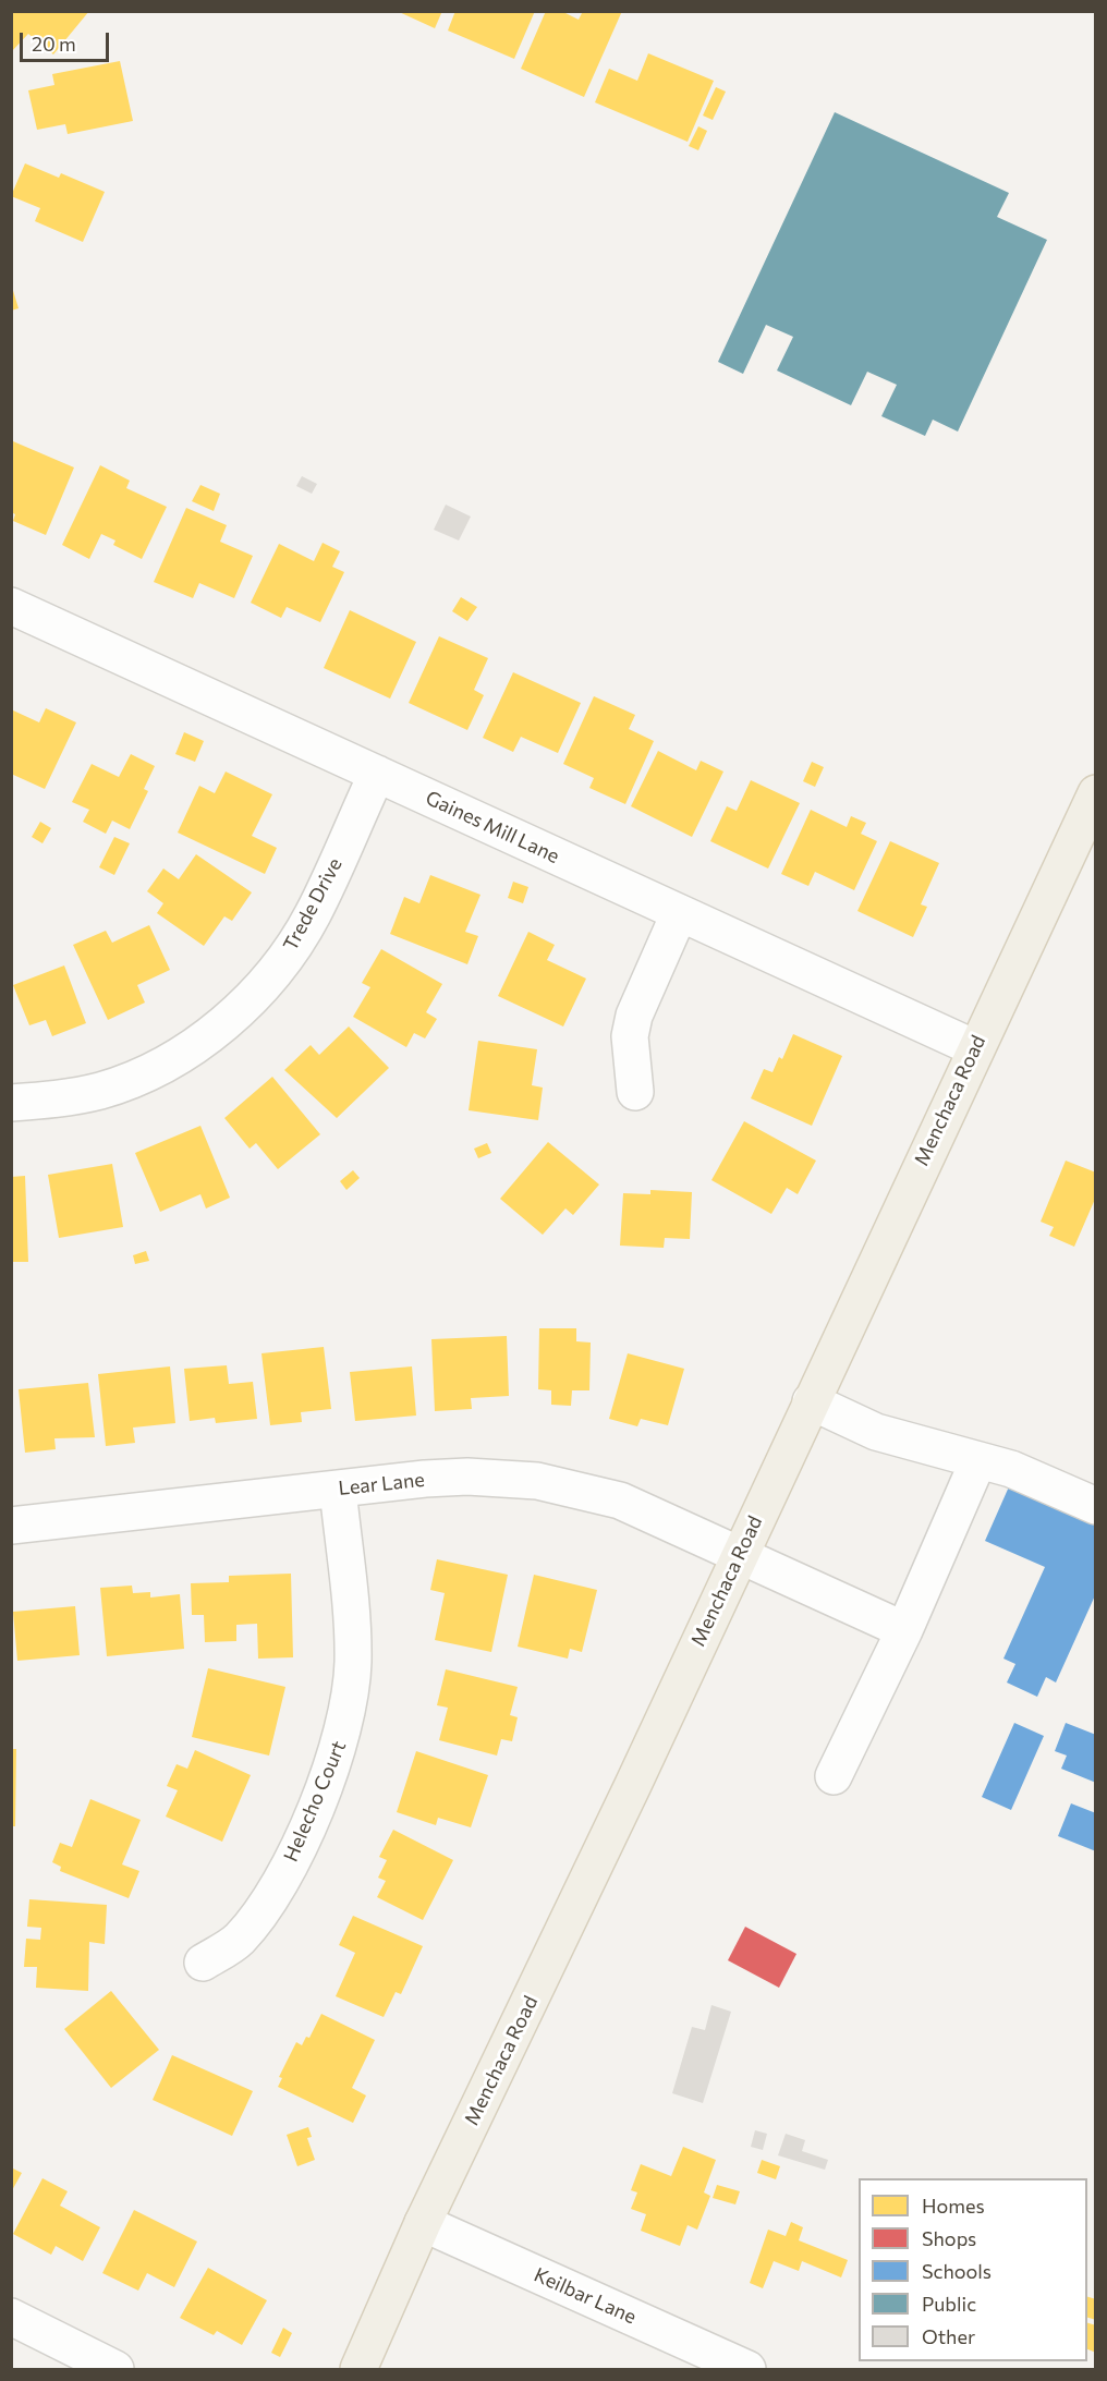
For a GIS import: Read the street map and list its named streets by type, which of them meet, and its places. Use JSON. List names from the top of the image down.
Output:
{
  "streets": {
    "main road": ["Menchaca Road"],
    "street": [
      "Gaines Mill Lane",
      "Trede Drive",
      "Lear Lane",
      "Helecho Court",
      "Keilbar Lane"
    ]
  },
  "crossings": [
    ["Gaines Mill Lane", "Trede Drive"],
    ["Gaines Mill Lane", "Menchaca Road"],
    ["Menchaca Road", "Lear Lane"],
    ["Menchaca Road", "Keilbar Lane"],
    ["Lear Lane", "Helecho Court"]
  ],
  "legend": [
    "Homes",
    "Shops",
    "Schools",
    "Public",
    "Other"
  ],
  "scale_bar": "20 m"
}
